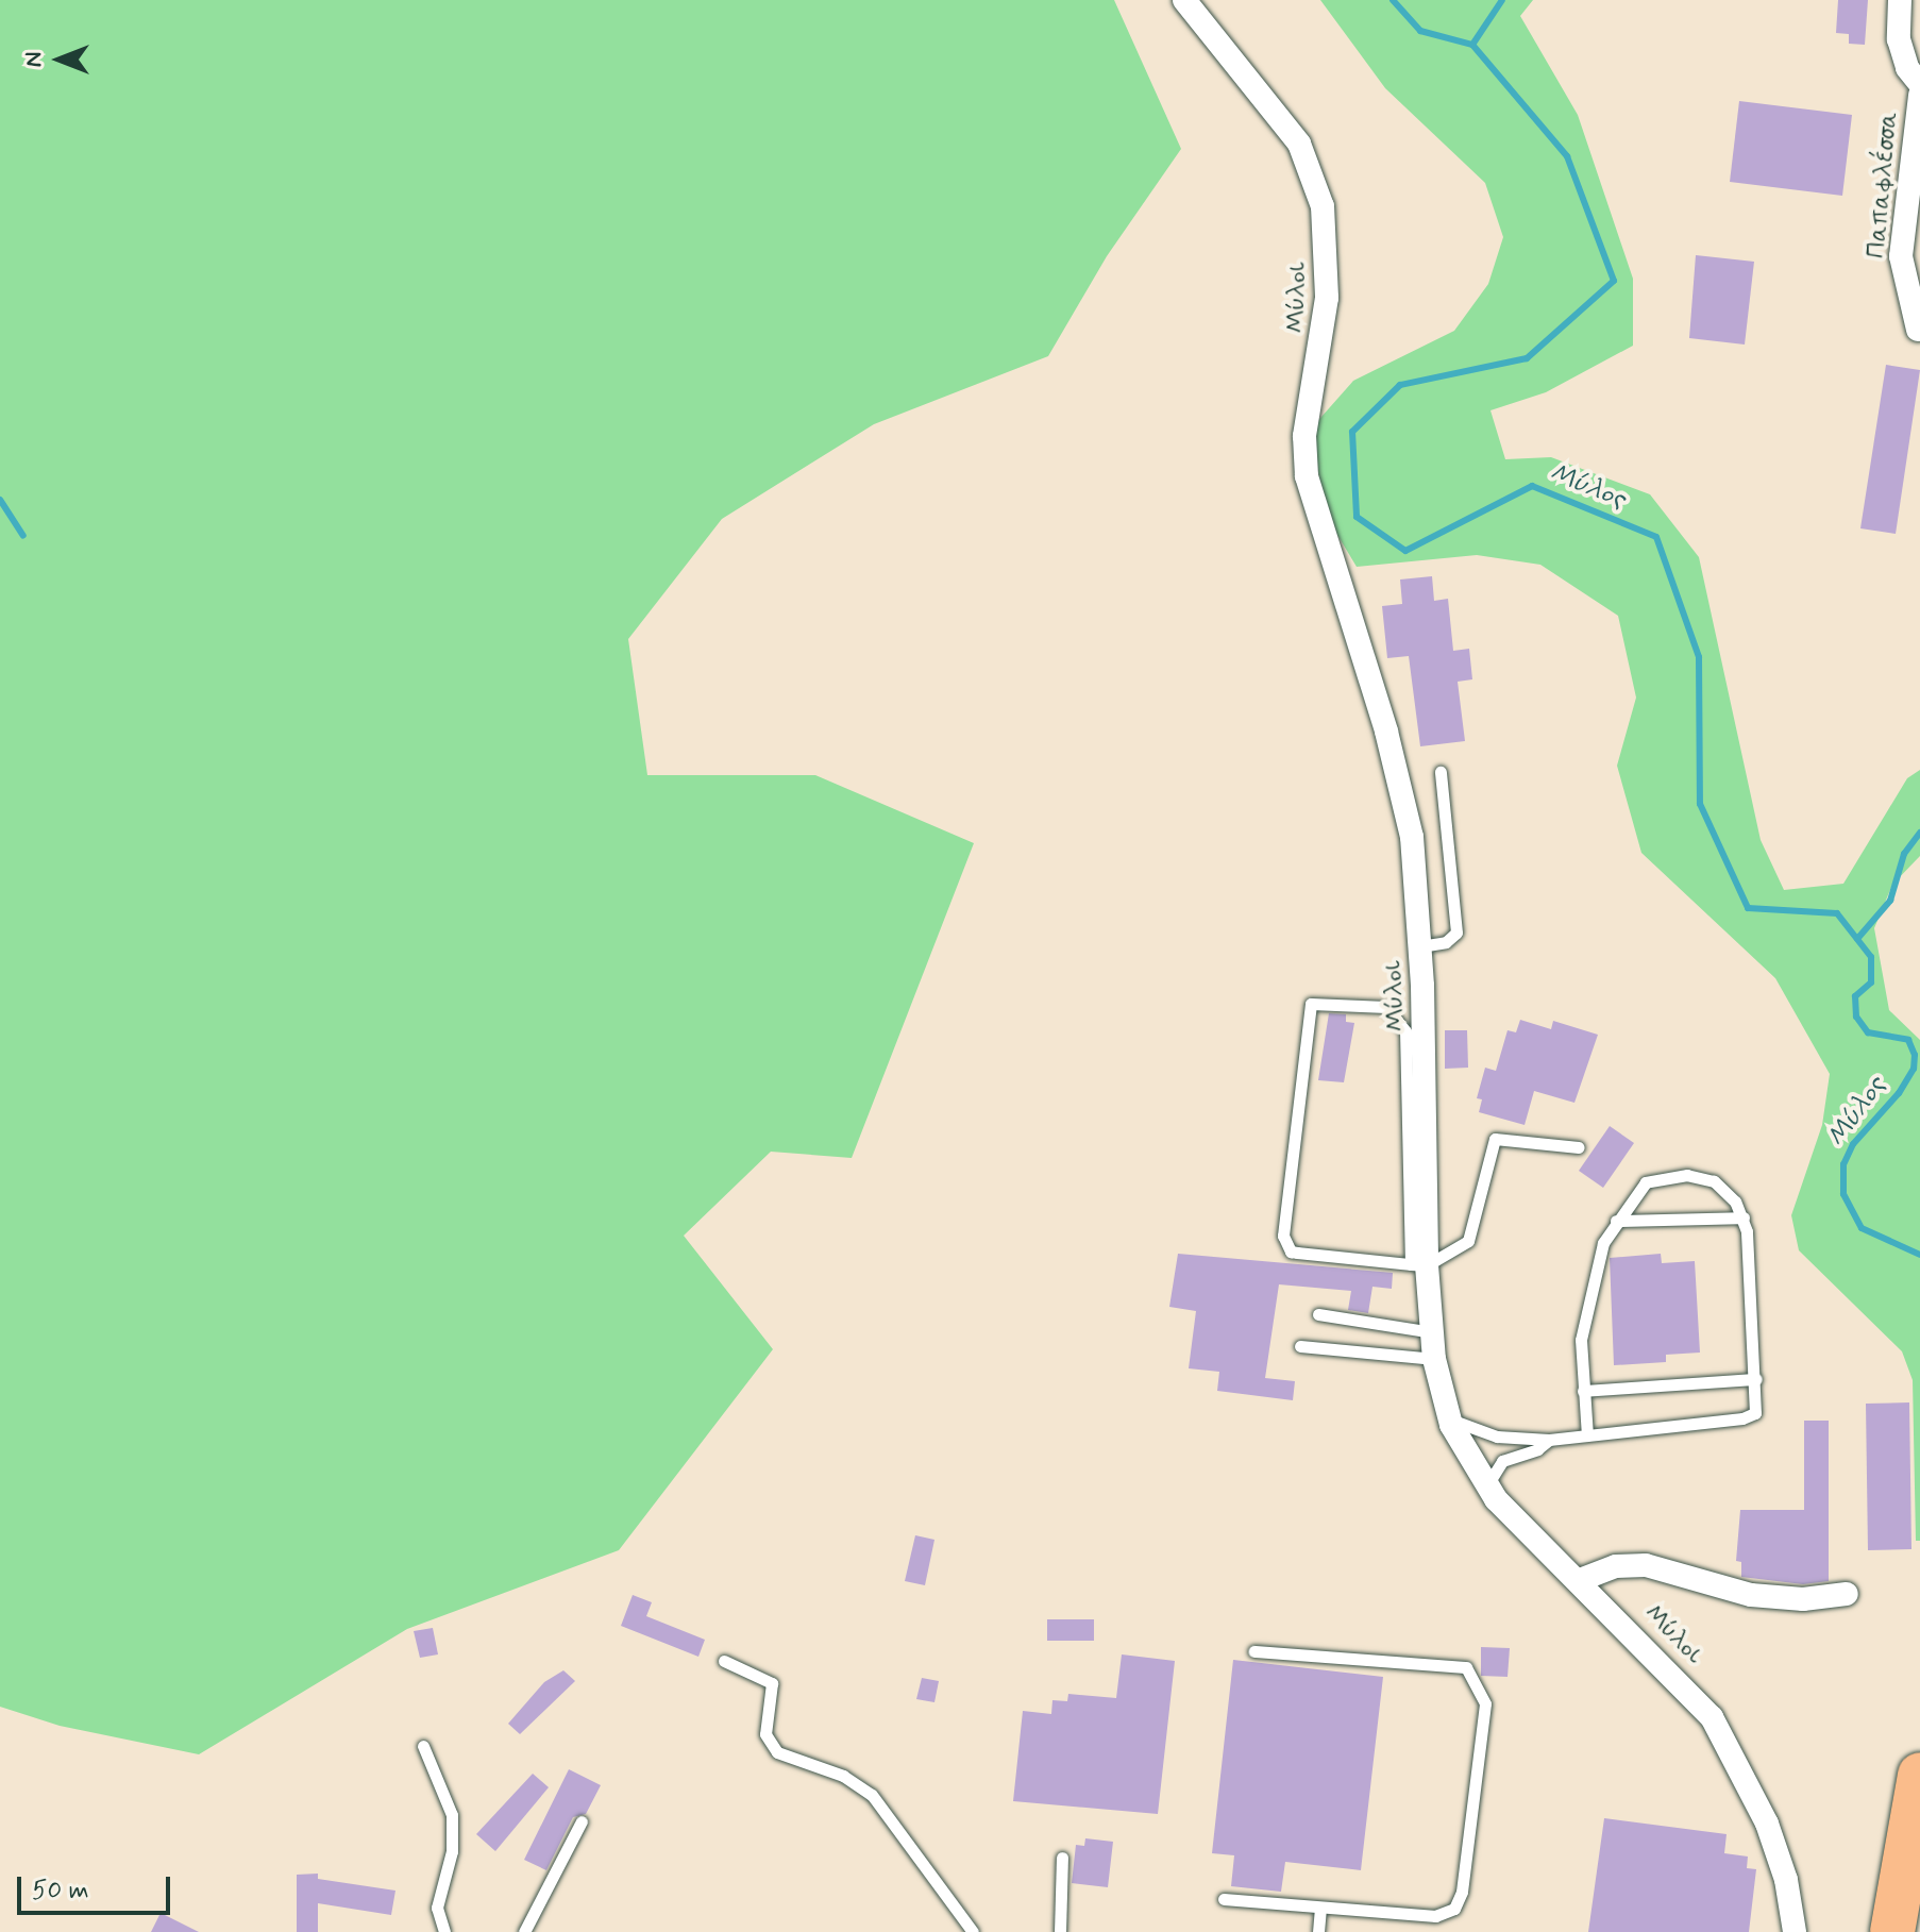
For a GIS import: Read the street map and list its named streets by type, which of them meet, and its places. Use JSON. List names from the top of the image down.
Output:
{
  "streets": {
    "street": ["Παπαφλέσσα", "Μύλοι"]
  },
  "water": ["Μύλος"],
  "scale_bar": "50 m",
  "north": "left"
}
